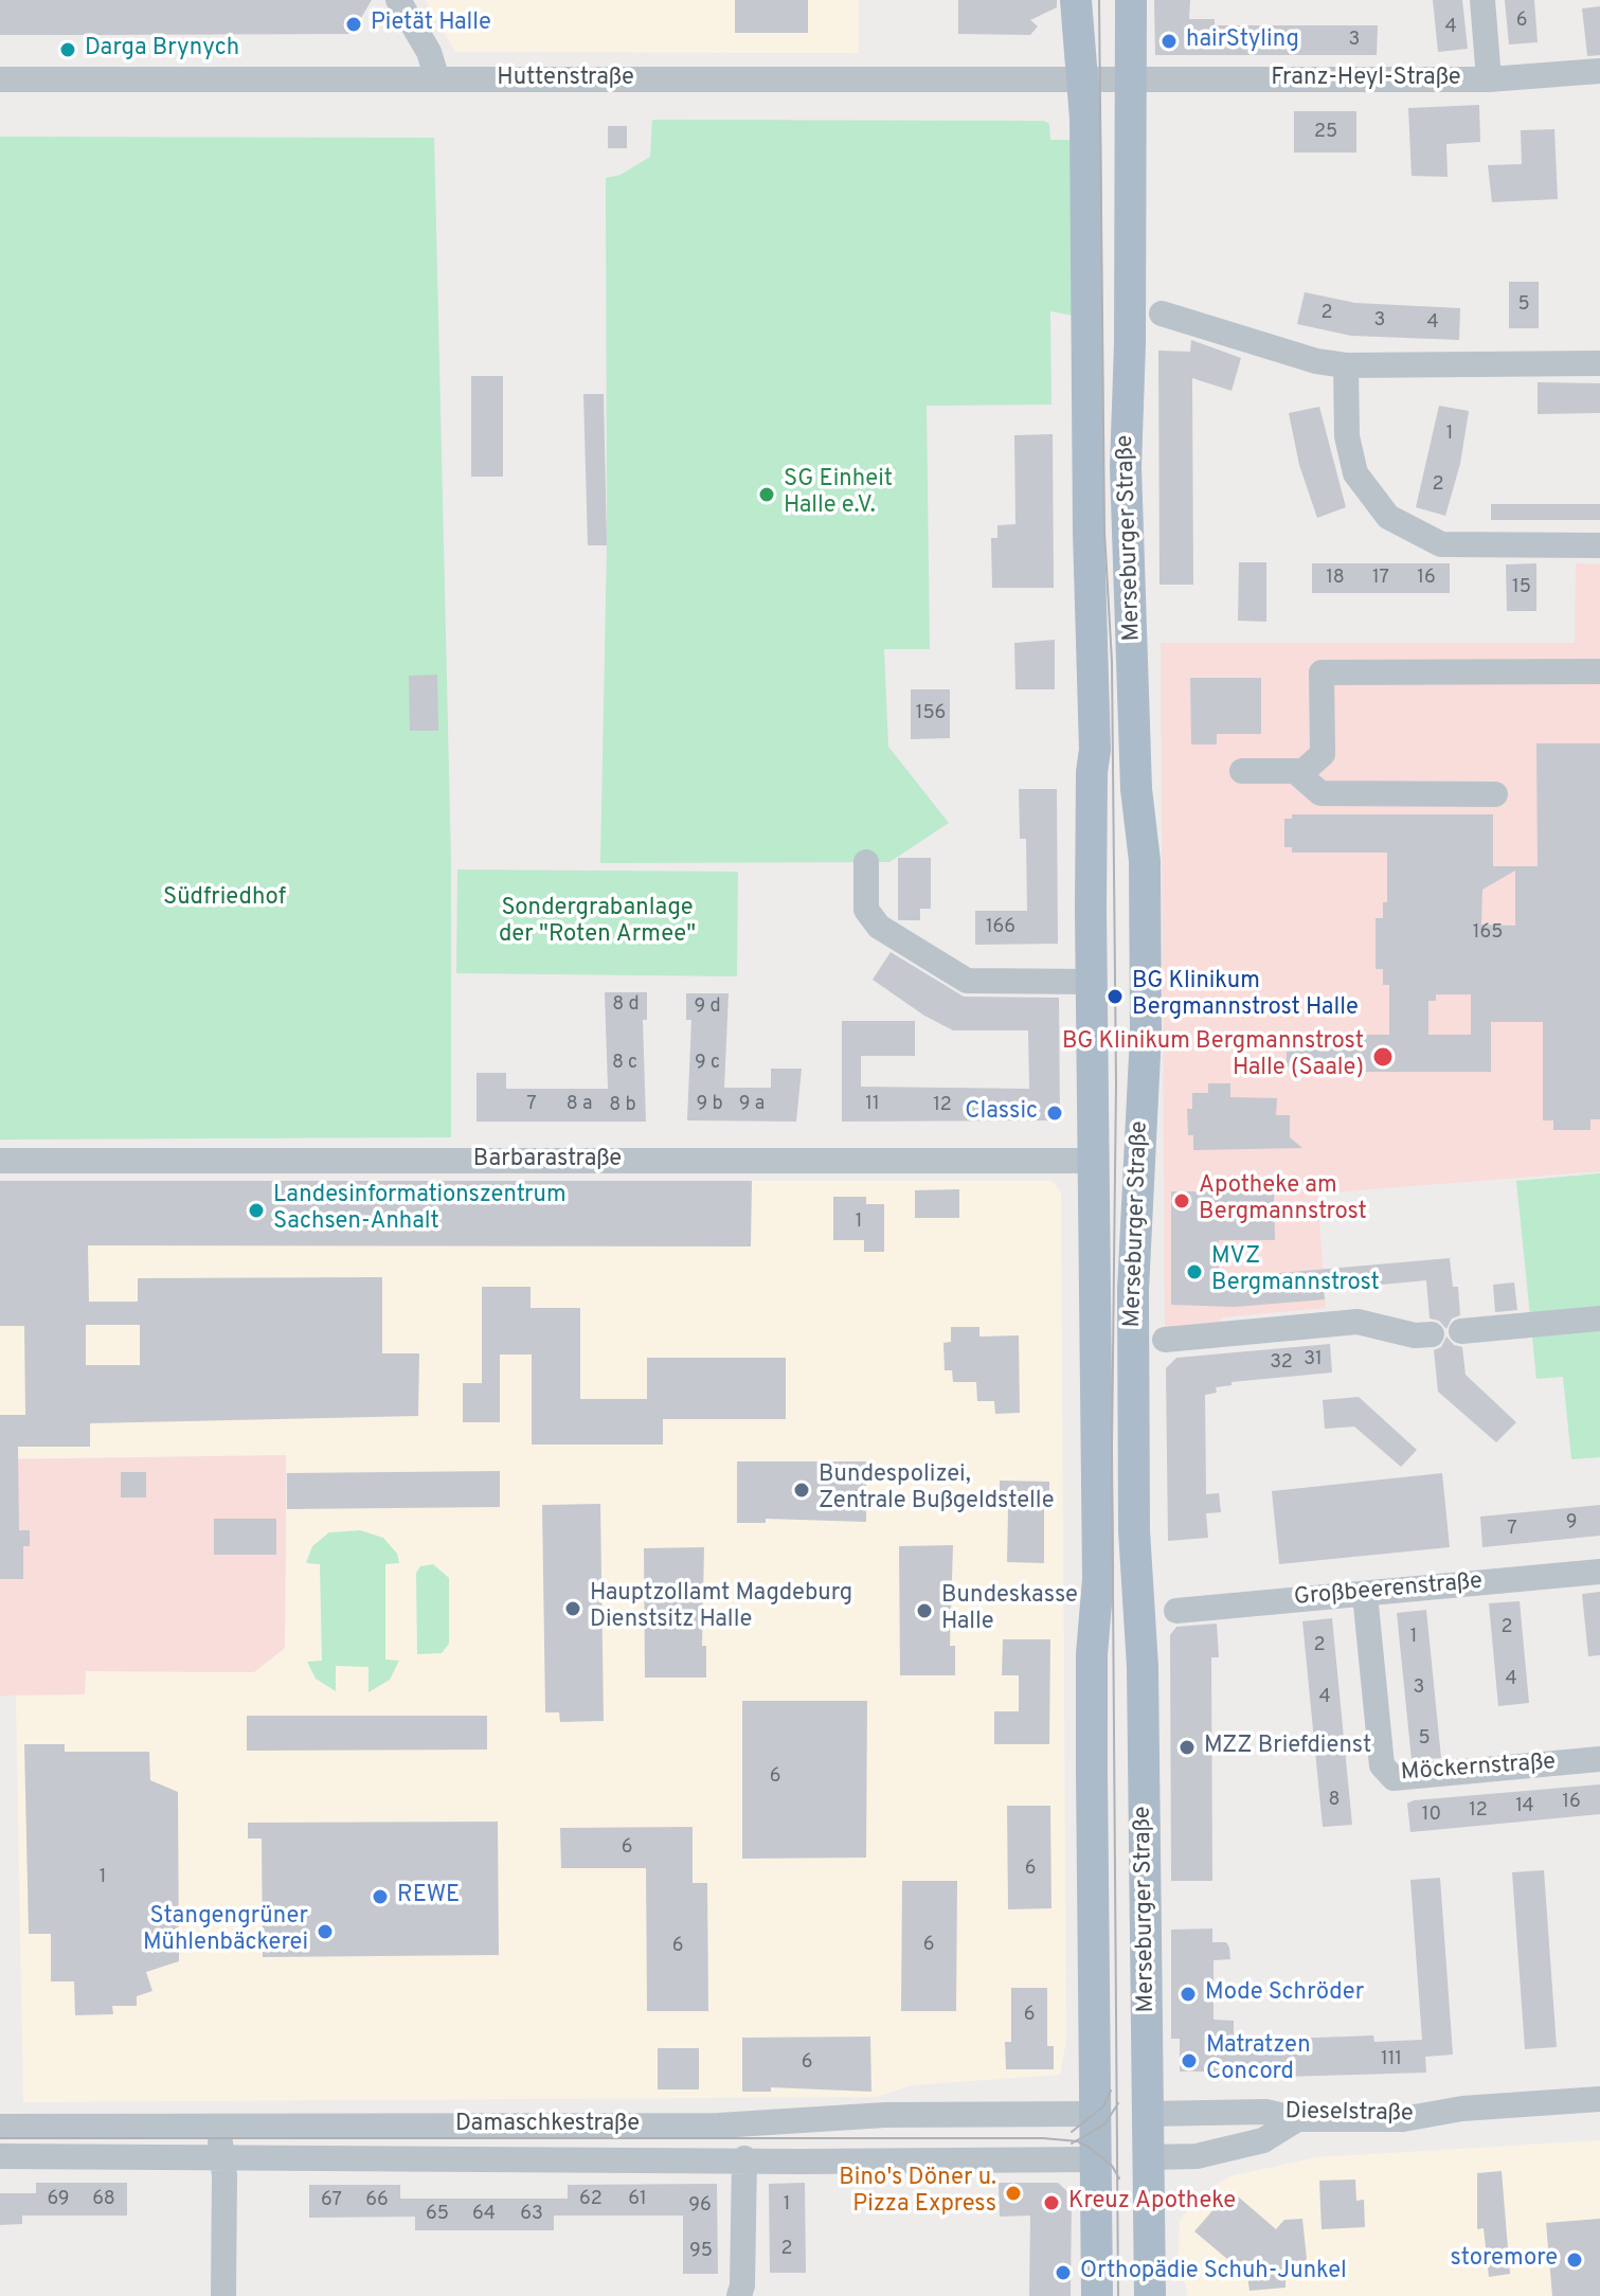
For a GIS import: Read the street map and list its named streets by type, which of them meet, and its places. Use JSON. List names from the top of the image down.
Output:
{
  "streets": {
    "main road": ["Merseburger Straße"],
    "street": [
      "Huttenstraße",
      "Franz-Heyl-Straße",
      "Barbarastraße",
      "Großbeerenstraße",
      "Möckernstraße",
      "Dieselstraße",
      "Damaschkestraße"
    ]
  },
  "crossings": [
    ["Huttenstraße", "Franz-Heyl-Straße"],
    ["Huttenstraße", "Merseburger Straße"],
    ["Franz-Heyl-Straße", "Merseburger Straße"],
    ["Merseburger Straße", "Barbarastraße"],
    ["Merseburger Straße", "Dieselstraße"],
    ["Merseburger Straße", "Damaschkestraße"],
    ["Großbeerenstraße", "Möckernstraße"]
  ],
  "parks": ["Südfriedhof", "Sondergrabanlage der \"Roten Armee\""],
  "places": [
    "Pietät Halle",
    "hairStyling",
    "Darga Brynych",
    "SG Einheit Halle e.V.",
    "BG Klinikum Bergmannstrost Halle",
    "BG Klinikum Bergmannstrost Halle (Saale)",
    "Classic",
    "Apotheke am Bergmannstrost",
    "Landesinformationszentrum Sachsen-Anhalt",
    "MVZ Bergmannstrost",
    "Bundespolizei, Zentrale Bußgeldstelle",
    "Hauptzollamt Magdeburg Dienstsitz Halle",
    "Bundeskasse Halle",
    "MZZ Briefdienst",
    "REWE",
    "Stangengrüner Mühlenbäckerei",
    "Mode Schröder",
    "Matratzen Concord",
    "Bino's Döner u. Pizza Express",
    "Kreuz Apotheke",
    "storemore",
    "Orthopädie Schuh-Junkel"
  ],
  "house_numbers": [
    "6",
    "4",
    "3",
    "25",
    "5",
    "2",
    "3",
    "4",
    "1",
    "2",
    "18",
    "17",
    "16",
    "15",
    "156",
    "166",
    "165",
    "8 d",
    "9 d",
    "8 c",
    "9 c",
    "7",
    "8 a",
    "9 b",
    "9 a",
    "11",
    "8 b",
    "12",
    "1",
    "31",
    "32",
    "9",
    "7",
    "2",
    "1",
    "2",
    "4",
    "3",
    "4",
    "5",
    "6",
    "8",
    "16",
    "14",
    "12",
    "10",
    "6",
    "6",
    "1",
    "6",
    "6",
    "6",
    "111",
    "6",
    "69",
    "68",
    "62",
    "61",
    "67",
    "66",
    "1",
    "96",
    "65",
    "64",
    "63",
    "2",
    "95"
  ]
}
